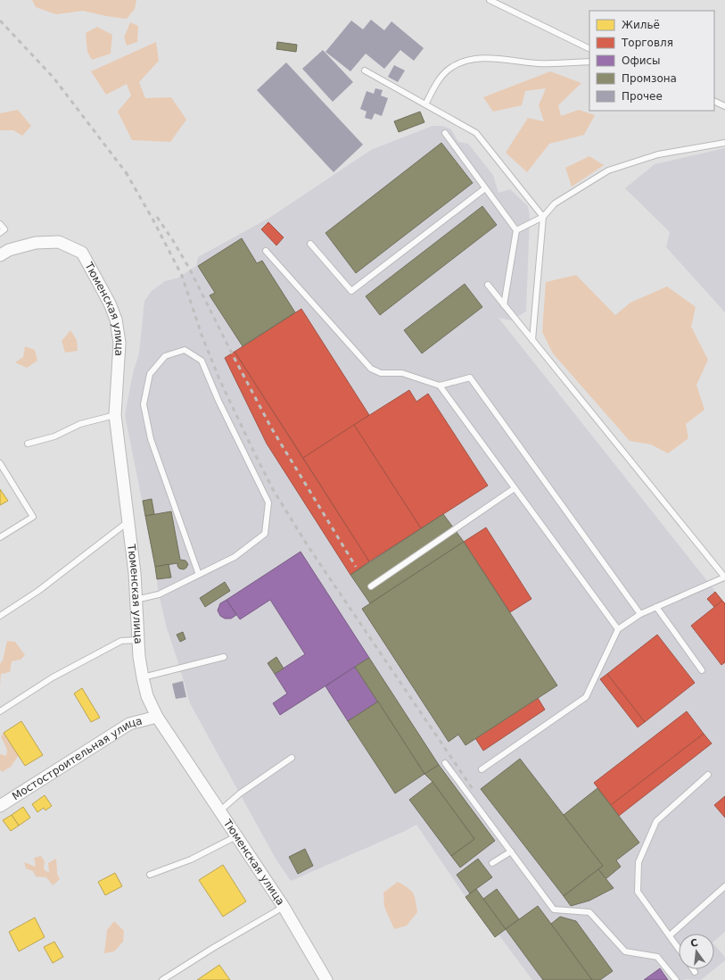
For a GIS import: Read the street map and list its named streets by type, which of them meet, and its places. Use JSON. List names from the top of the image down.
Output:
{
  "streets": {
    "street": ["Тюменская улица", "Мостостроительная улица"]
  },
  "crossings": [
    ["Тюменская улица", "Мостостроительная улица"]
  ],
  "legend": [
    "Жильё",
    "Торговля",
    "Офисы",
    "Промзона",
    "Прочее"
  ],
  "north": "top"
}
